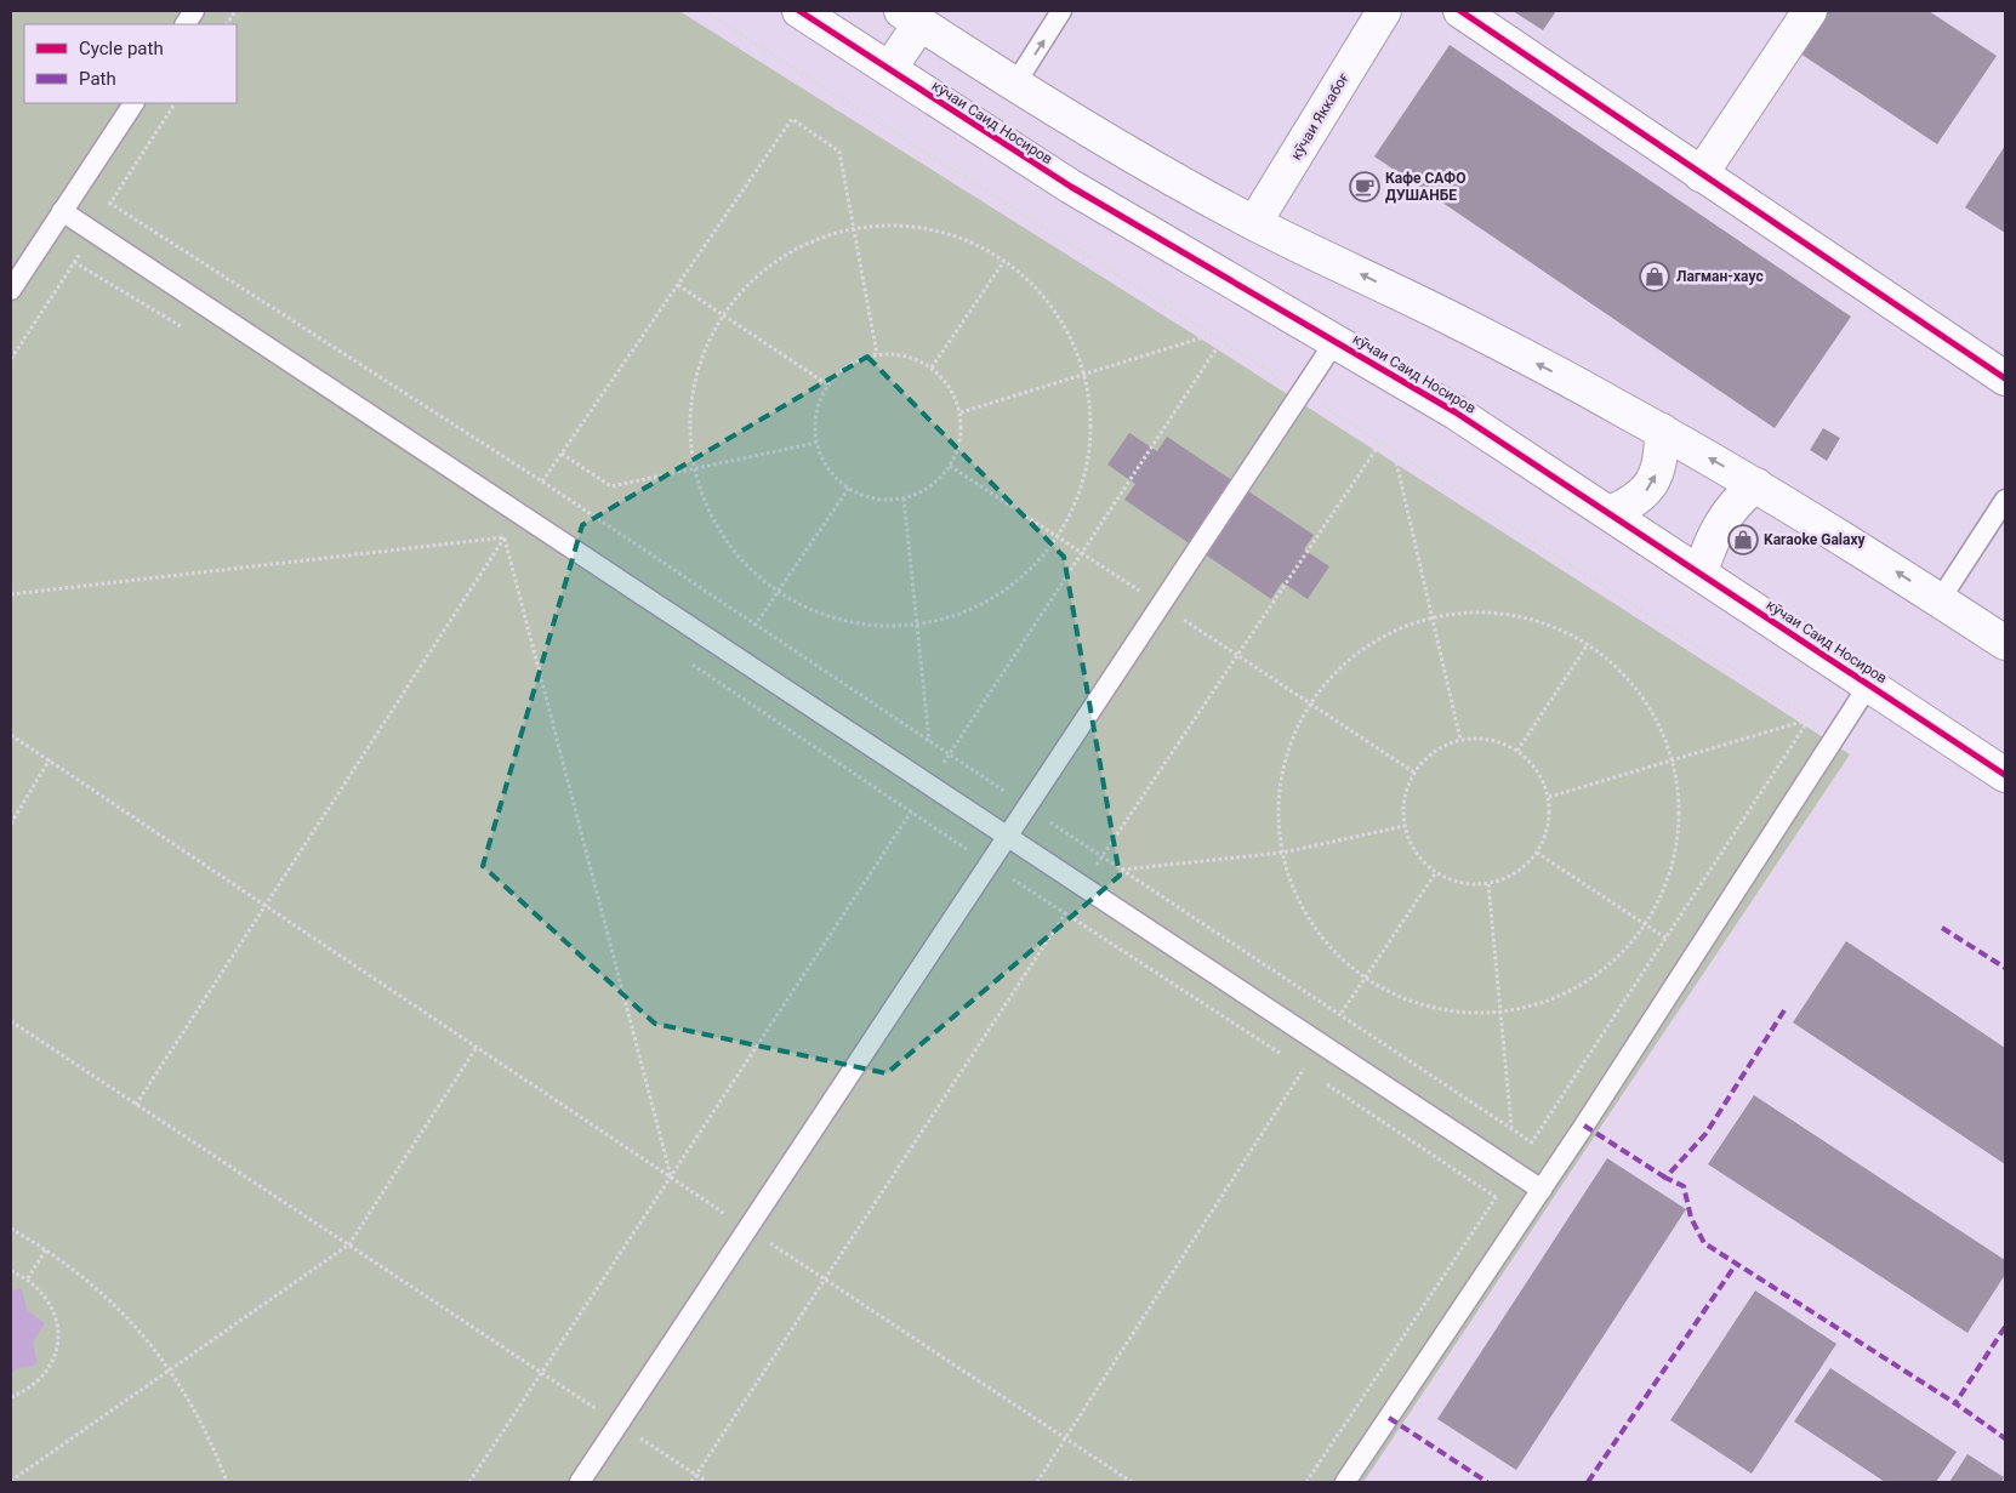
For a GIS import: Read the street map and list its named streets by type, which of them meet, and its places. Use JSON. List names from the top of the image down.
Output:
{
  "streets": {
    "street": ["кӯчаи Яккабоғ", "кӯчаи Саид Носиров"]
  },
  "places": {
    "cafe": ["Кафе САФО ДУШАНБЕ"],
    "shop": ["Лагман-хаус", "Karaoke Galaxy"]
  },
  "legend": ["Cycle path", "Path"]
}
